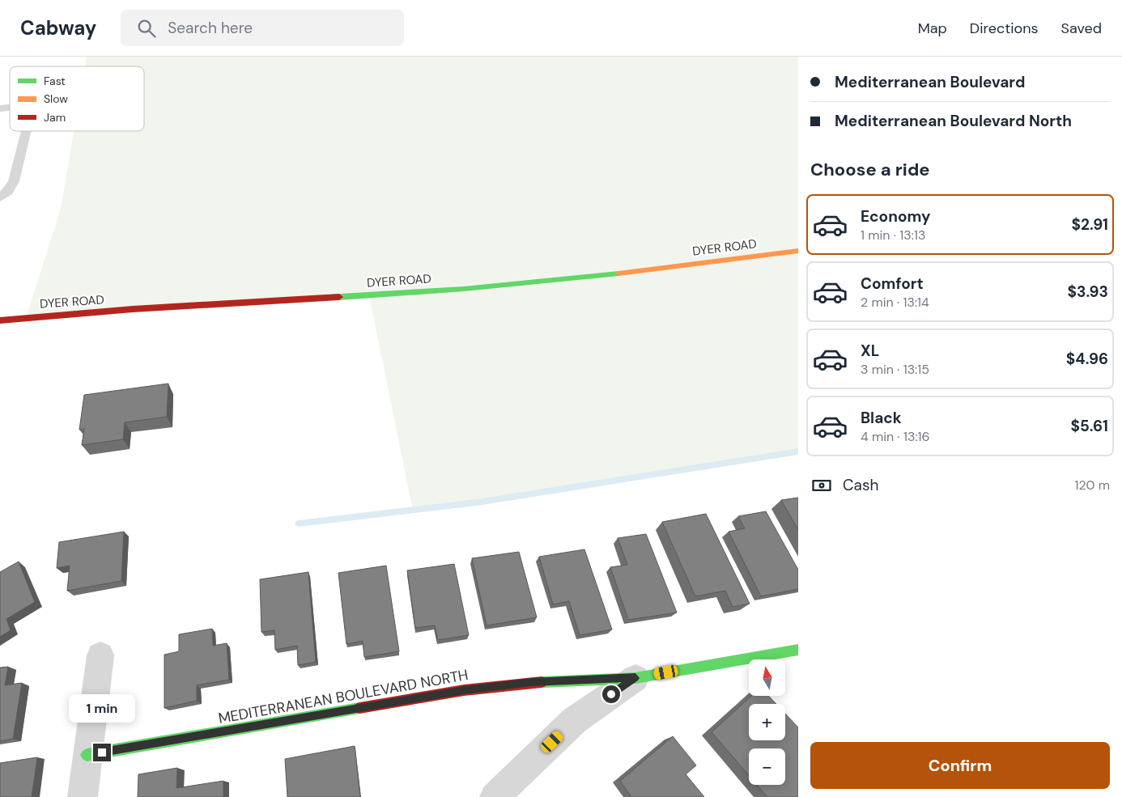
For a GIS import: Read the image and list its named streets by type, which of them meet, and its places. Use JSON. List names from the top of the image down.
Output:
{
  "streets": {
    "street": ["DYER ROAD", "MEDITERRANEAN BOULEVARD NORTH"]
  },
  "legend": ["Fast", "Slow", "Jam"],
  "north": "top",
  "page": {
    "header": "Cabway",
    "search": "Search here",
    "nav": ["Map", "Directions", "Saved"],
    "banner": ["Mediterranean Boulevard", "Mediterranean Boulevard North"],
    "heading": "Choose a ride",
    "list": [
      {
        "name": "Economy",
        "note": "1 min · 13:13",
        "value": "$2.91"
      },
      {
        "name": "Comfort",
        "note": "2 min · 13:14",
        "value": "$3.93"
      },
      {
        "name": "XL",
        "note": "3 min · 13:15",
        "value": "$4.96"
      },
      {
        "name": "Black",
        "note": "4 min · 13:16",
        "value": "$5.61"
      }
    ],
    "pay": ["Cash", "120 m"],
    "map_buttons": ["+", "−"],
    "bubble": "1 min",
    "buttons": "Confirm"
  }
}
